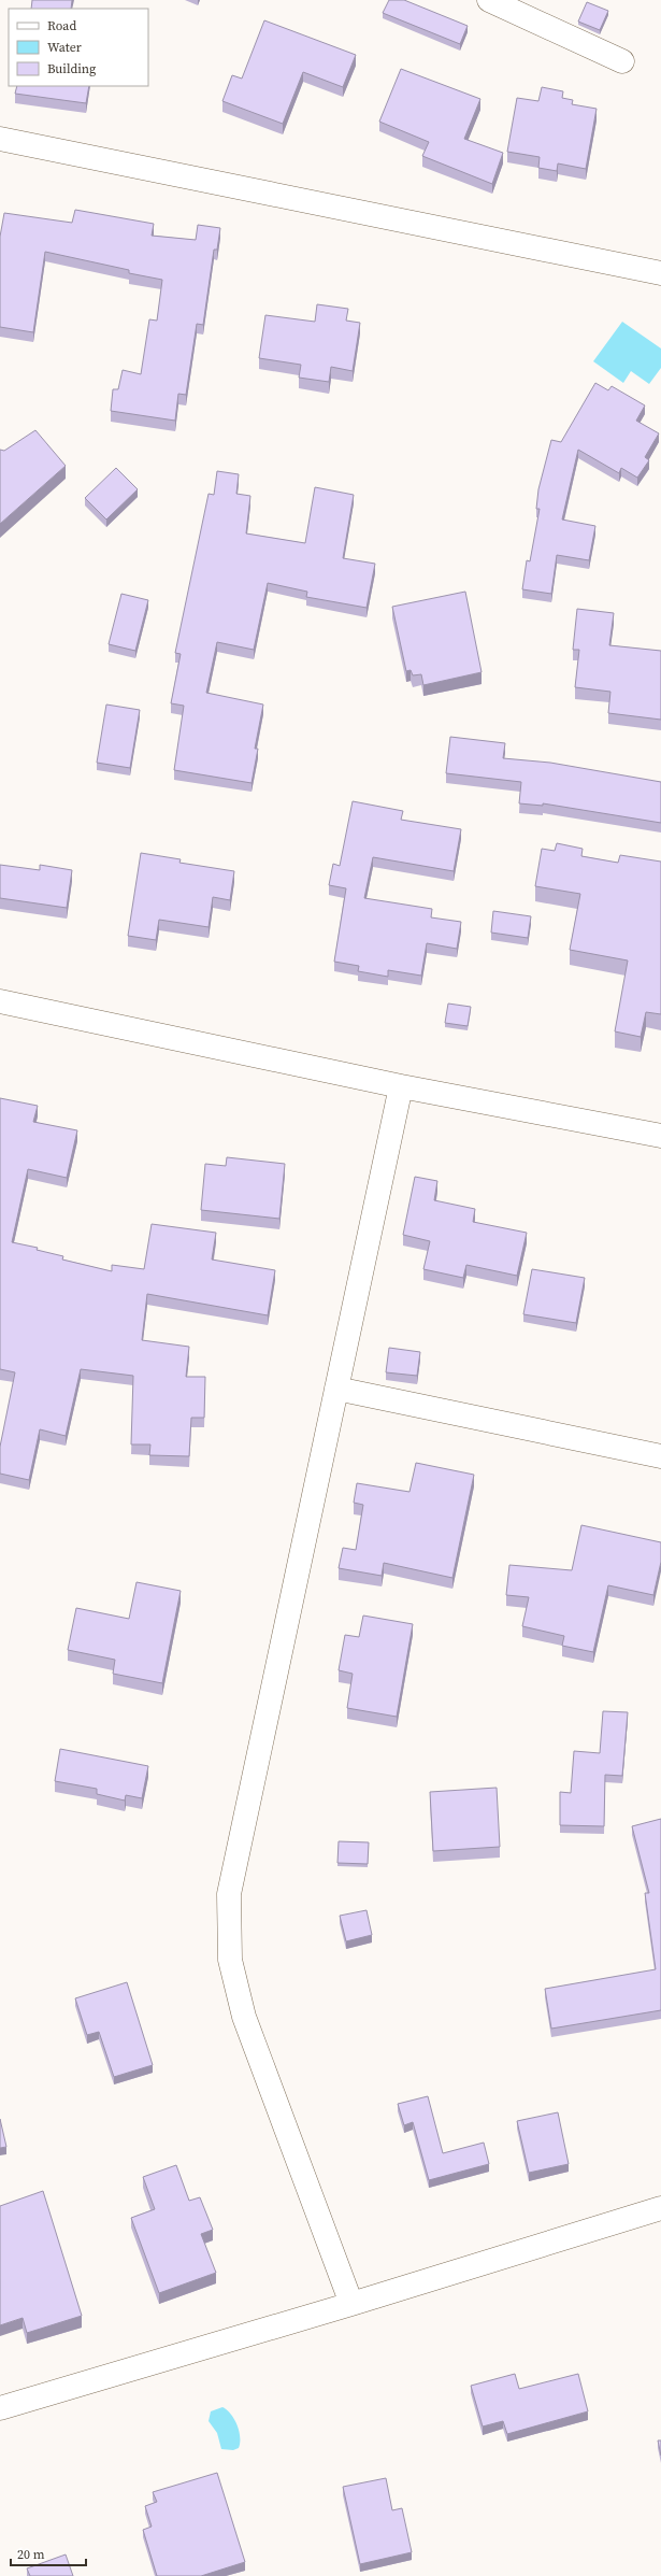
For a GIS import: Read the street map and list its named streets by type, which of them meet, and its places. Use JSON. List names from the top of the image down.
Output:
{
  "legend": ["Road", "Water", "Building"],
  "scale_bar": "20 m"
}
